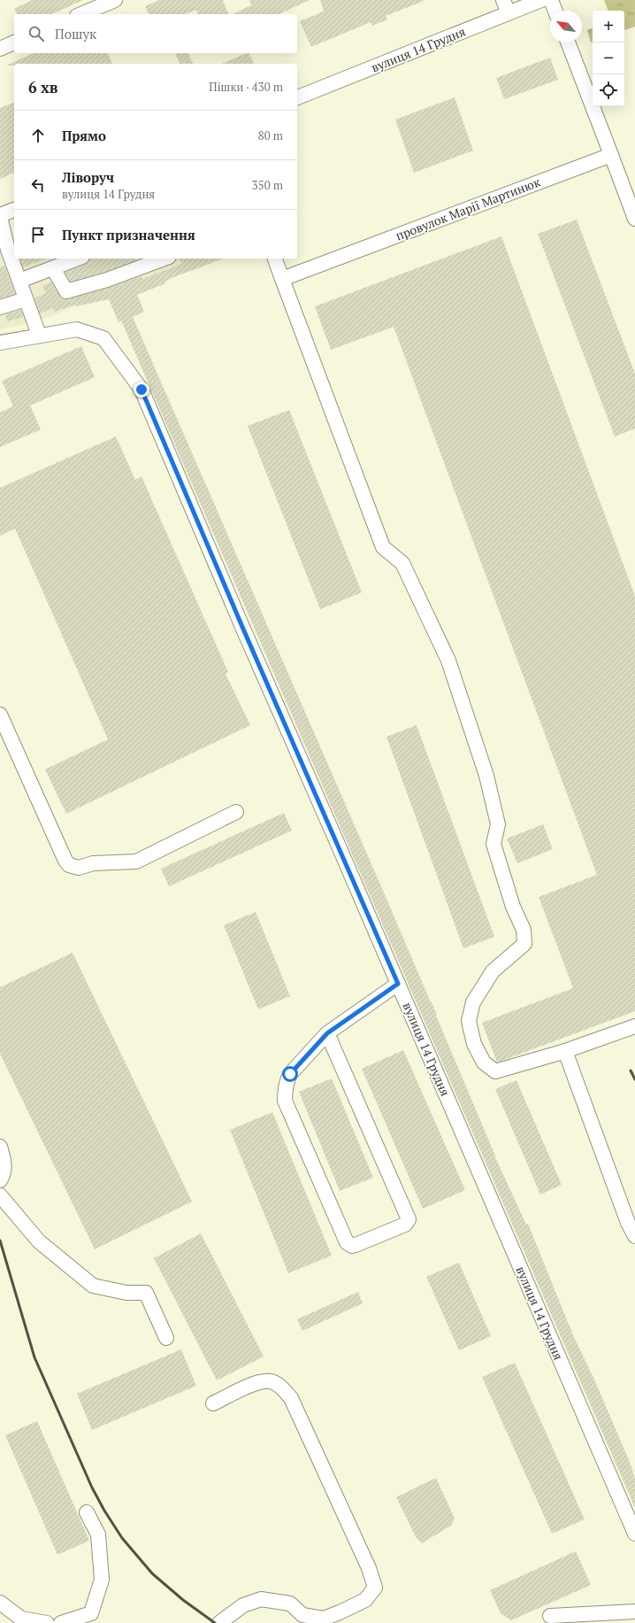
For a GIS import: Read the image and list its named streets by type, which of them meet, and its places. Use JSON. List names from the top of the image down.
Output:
{
  "streets": {
    "street": ["вулиця 14 Грудня", "провулок Марії Мартинюк"]
  },
  "north": "top left",
  "page": {
    "map_buttons": ["+", "−"],
    "search": "Пошук",
    "heading": ["6 хв", "Пішки · 430 m"],
    "list": [
      ["Прямо", "80 m"],
      ["Ліворуч", "вулиця 14 Грудня", "350 m"],
      "Пункт призначення"
    ]
  }
}
